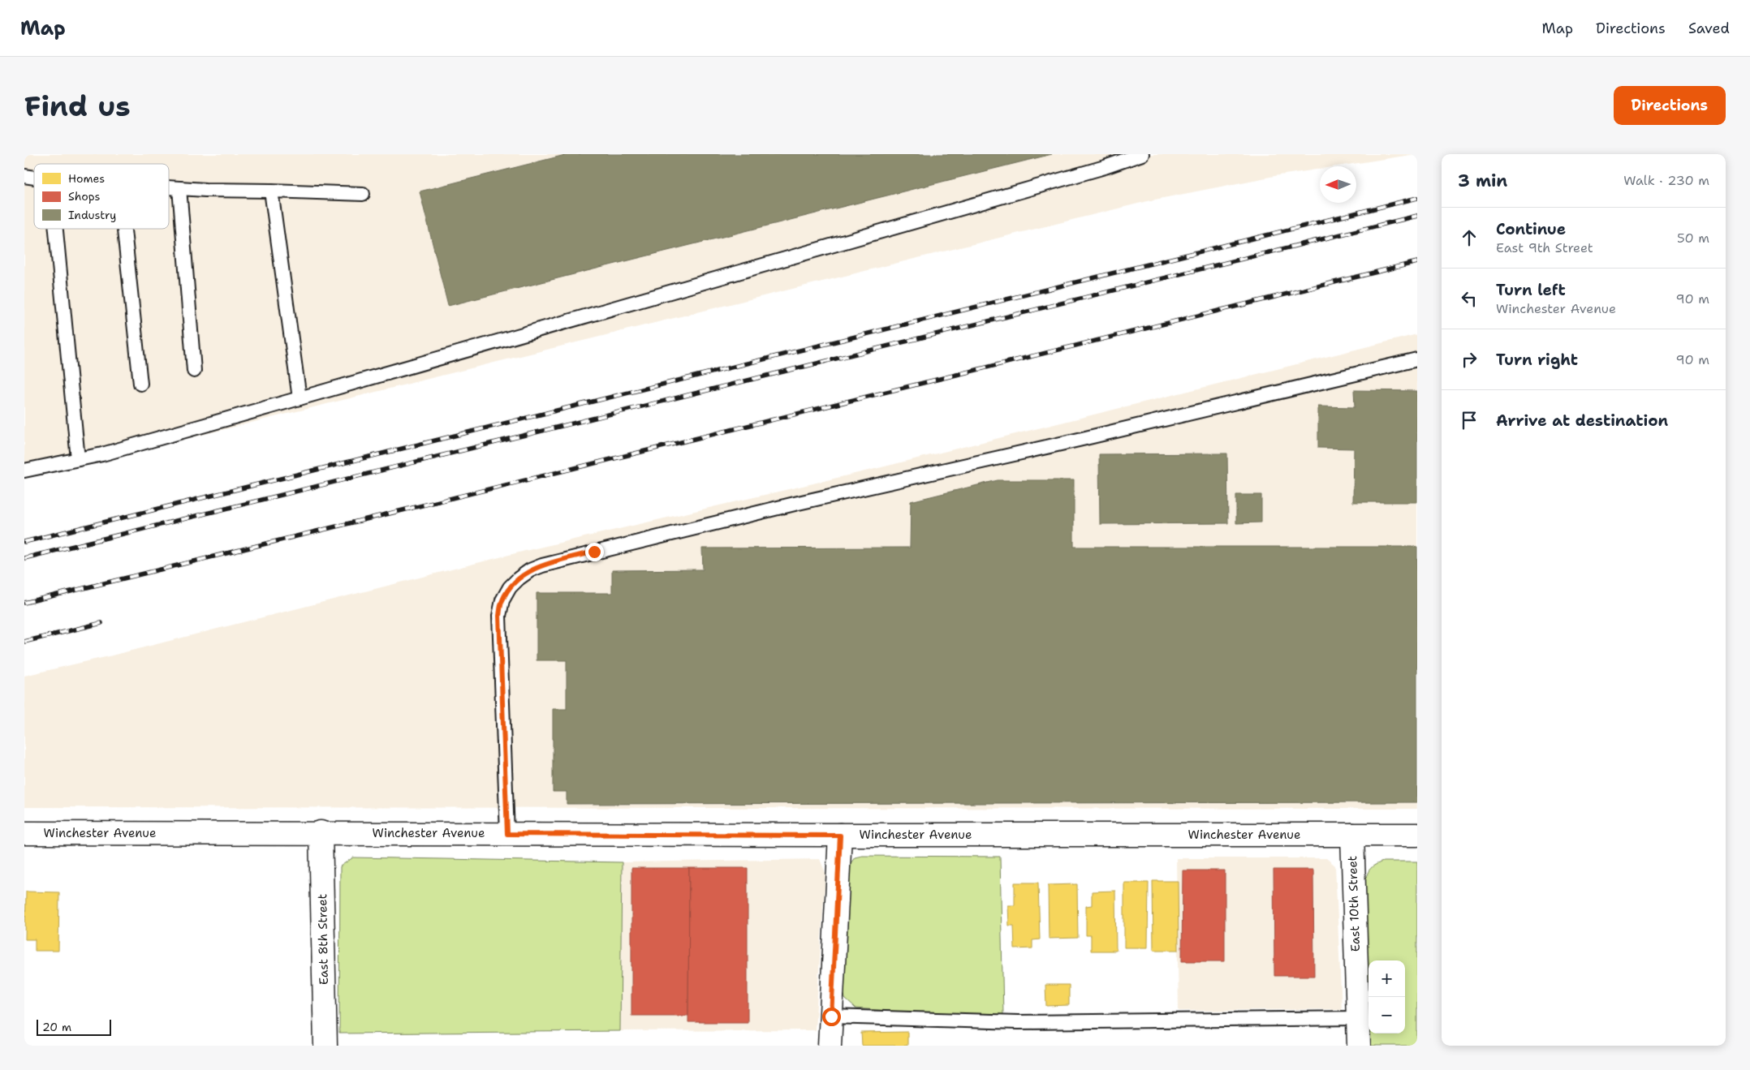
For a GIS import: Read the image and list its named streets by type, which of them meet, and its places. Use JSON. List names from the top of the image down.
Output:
{
  "streets": {
    "street": ["Winchester Avenue", "East 10th Street", "East 8th Street"]
  },
  "crossings": [
    ["Winchester Avenue", "East 10th Street"],
    ["Winchester Avenue", "East 8th Street"]
  ],
  "legend": ["Homes", "Shops", "Industry"],
  "scale_bar": "20 m",
  "north": "left",
  "page": {
    "header": "Map",
    "nav": ["Map", "Directions", "Saved"],
    "buttons": "Directions",
    "title": "Find us",
    "heading": ["3 min", "Walk · 230 m"],
    "list": [
      ["Continue", "East 9th Street", "50 m"],
      ["Turn left", "Winchester Avenue", "90 m"],
      ["Turn right", "90 m"],
      "Arrive at destination"
    ],
    "map_buttons": ["+", "−"],
    "scale": "20 m"
  }
}
